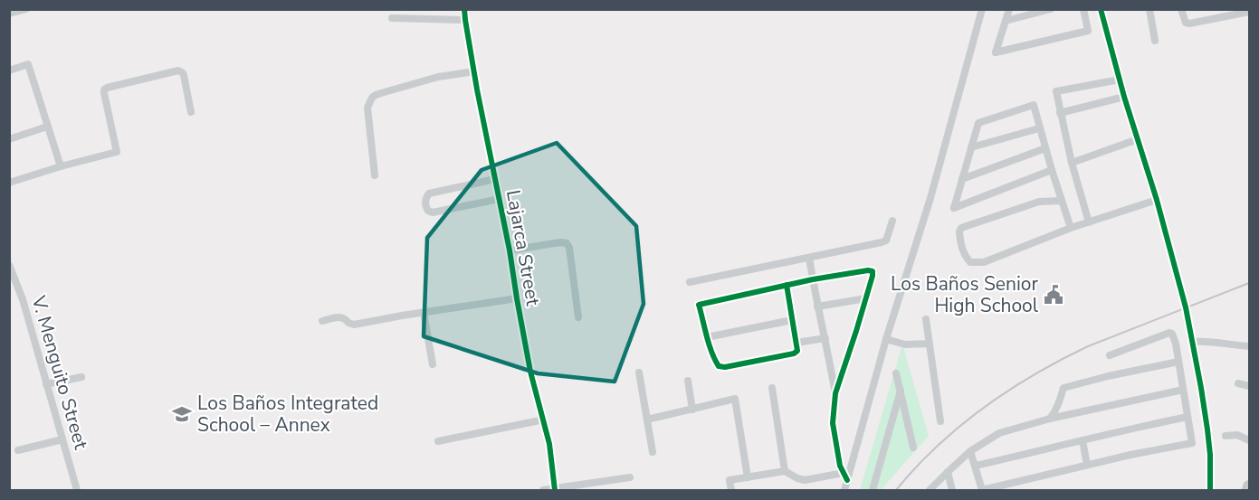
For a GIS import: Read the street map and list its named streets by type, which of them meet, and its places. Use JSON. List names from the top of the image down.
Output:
{
  "streets": {
    "street": ["Lajarca Street", "V. Menguito Street"]
  },
  "places": {
    "public building": ["Los Baños Senior High School"],
    "school or university": ["Los Baños Integrated School – Annex"]
  }
}
